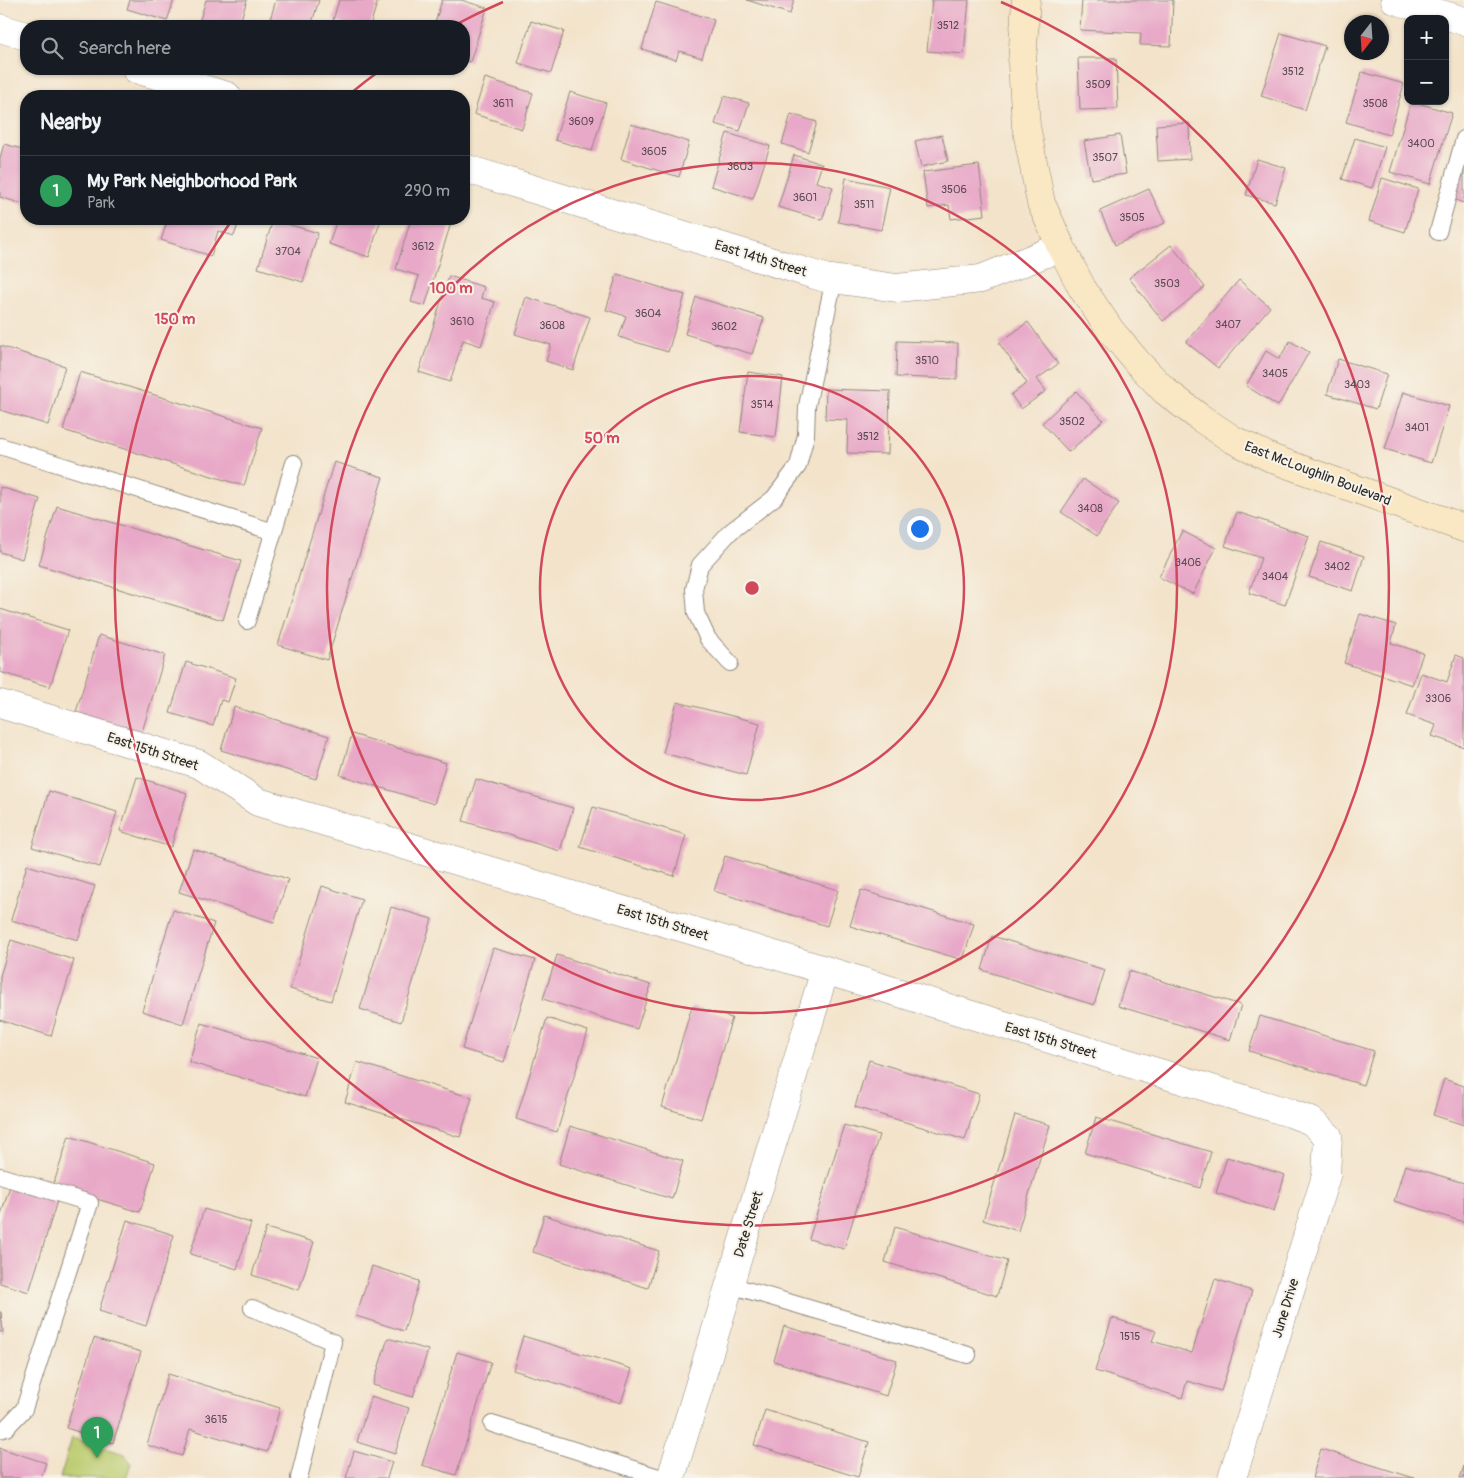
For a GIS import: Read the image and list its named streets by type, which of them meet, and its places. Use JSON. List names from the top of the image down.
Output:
{
  "streets": {
    "street": [
      "East 14th Street",
      "East McLoughlin Boulevard",
      "East 15th Street",
      "Date Street",
      "June Drive"
    ]
  },
  "crossings": [
    ["East 14th Street", "East McLoughlin Boulevard"],
    ["East 15th Street", "Date Street"],
    ["East 15th Street", "June Drive"]
  ],
  "house_numbers": [
    "3512",
    "3512",
    "3509",
    "3611",
    "3508",
    "3609",
    "3400",
    "3605",
    "3507",
    "3603",
    "3506",
    "3601",
    "3511",
    "3505",
    "3612",
    "3704",
    "3503",
    "3604",
    "3610",
    "3407",
    "3608",
    "3602",
    "3510",
    "3405",
    "3403",
    "3514",
    "3502",
    "3401",
    "3512",
    "3408",
    "3406",
    "3402",
    "3404",
    "3306",
    "1515",
    "3615"
  ],
  "north": "bottom",
  "page": {
    "map_buttons": ["+", "−"],
    "search": "Search here",
    "heading": "Nearby",
    "list": [
      {
        "mark": "1",
        "name": "My Park Neighborhood Park",
        "note": "Park",
        "value": "290 m"
      }
    ],
    "pins": "1"
  },
  "rings": ["100 m", "150 m", "50 m"]
}
